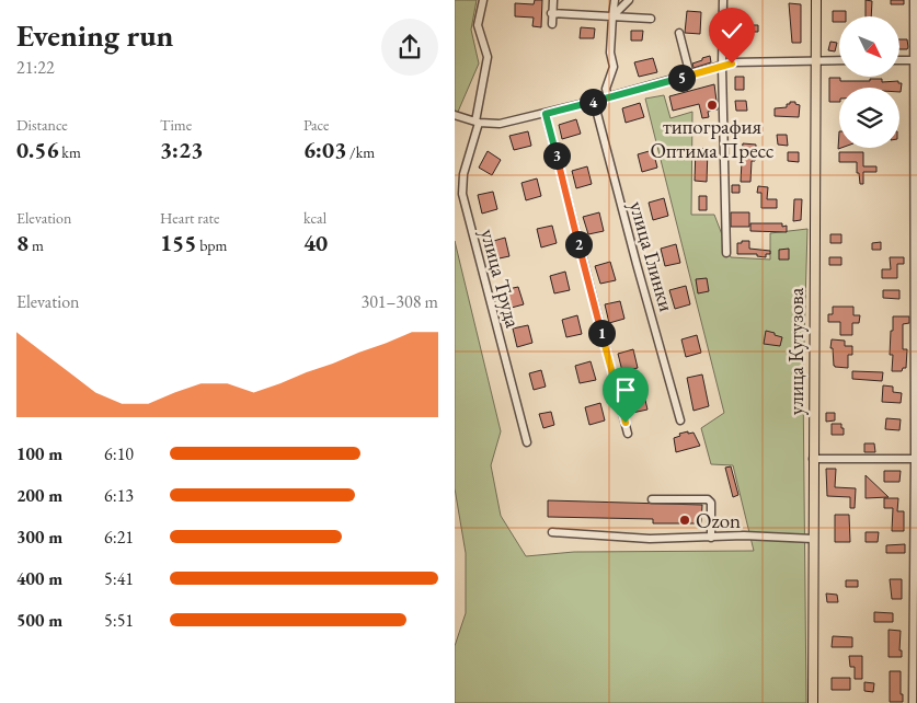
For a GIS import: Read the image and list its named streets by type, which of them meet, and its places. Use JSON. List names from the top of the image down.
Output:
{
  "streets": {
    "main road": ["улица Кутузова"],
    "street": ["улица Глинки", "улица Труда"]
  },
  "places": ["типография Оптима Пресс", "Ozon"],
  "north": "bottom right",
  "page": {
    "heading": ["Evening run", "21:22"],
    "pins": [
      "5",
      "4",
      "3",
      "2",
      "1"
    ],
    "stats": [
      ["Distance", "0.56 km"],
      ["Time", "3:23"],
      ["Pace", "6:03 /km"],
      ["Elevation", "8 m"],
      ["Heart rate", "155 bpm"],
      ["kcal", "40"]
    ],
    "chart": ["Elevation", "301–308 m"],
    "list": [
      {
        "name": "100 m",
        "note": "6:10"
      },
      {
        "name": "200 m",
        "note": "6:13"
      },
      {
        "name": "300 m",
        "note": "6:21"
      },
      {
        "name": "400 m",
        "note": "5:41"
      },
      {
        "name": "500 m",
        "note": "5:51"
      }
    ]
  }
}
